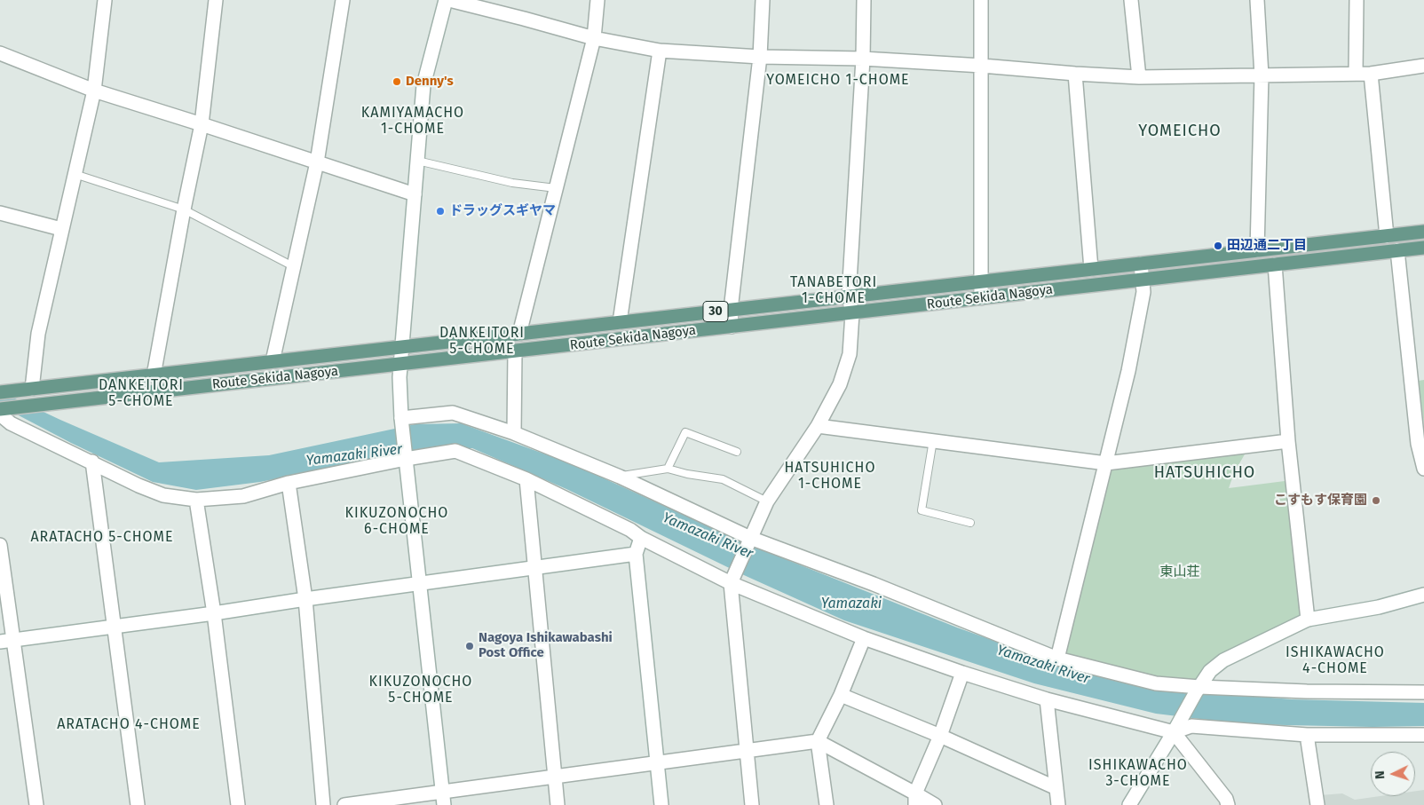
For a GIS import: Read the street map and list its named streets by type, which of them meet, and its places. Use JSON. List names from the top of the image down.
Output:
{
  "streets": {
    "main road": ["Route Sekida Nagoya", "30"]
  },
  "districts": [
    "YOMEICHO 1-CHOME",
    "KAMIYAMACHO 1-CHOME",
    "YOMEICHO",
    "TANABETORI 1-CHOME",
    "DANKEITORI 5-CHOME",
    "DANKEITORI 5-CHOME",
    "HATSUHICHO 1-CHOME",
    "HATSUHICHO",
    "KIKUZONOCHO 6-CHOME",
    "ARATACHO 5-CHOME",
    "ISHIKAWACHO 4-CHOME",
    "KIKUZONOCHO 5-CHOME",
    "ARATACHO 4-CHOME",
    "ISHIKAWACHO 3-CHOME"
  ],
  "water": ["Yamazaki River", "Yamazaki"],
  "parks": ["東山荘"],
  "places": [
    "Denny's",
    "ドラッグスギヤマ",
    "田辺通二丁目",
    "こすもす保育園",
    "Nagoya Ishikawabashi Post Office"
  ],
  "north": "left"
}
